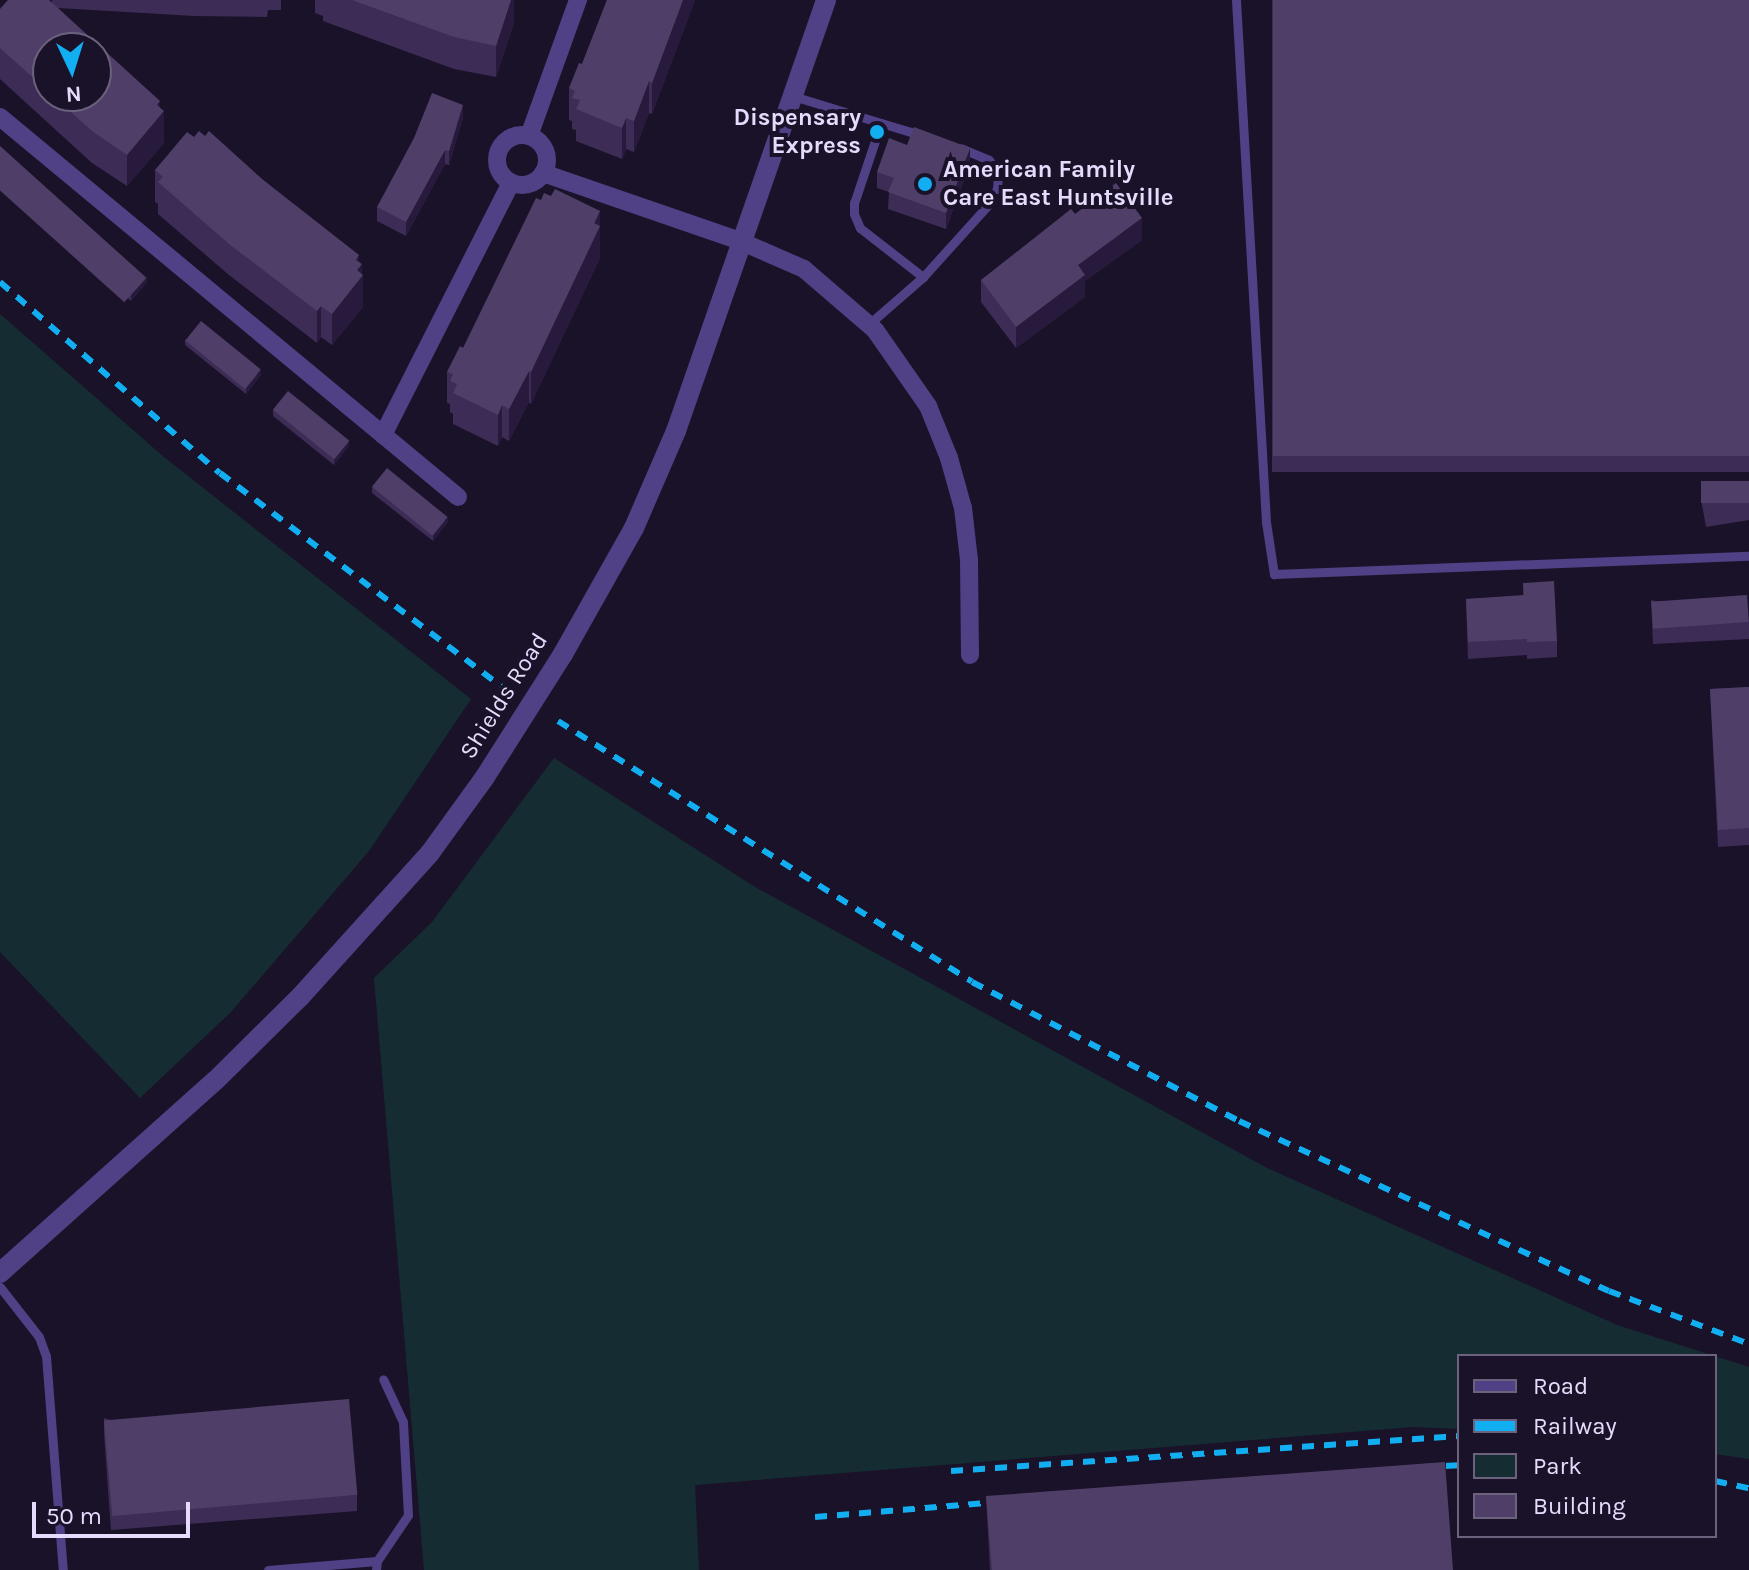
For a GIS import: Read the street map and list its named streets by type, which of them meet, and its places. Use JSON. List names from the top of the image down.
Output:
{
  "streets": {
    "street": ["Shields Road"]
  },
  "places": ["Dispensary Express", "American Family Care East Huntsville"],
  "legend": [
    "Road",
    "Railway",
    "Park",
    "Building"
  ],
  "scale_bar": "50 m",
  "north": "bottom"
}
